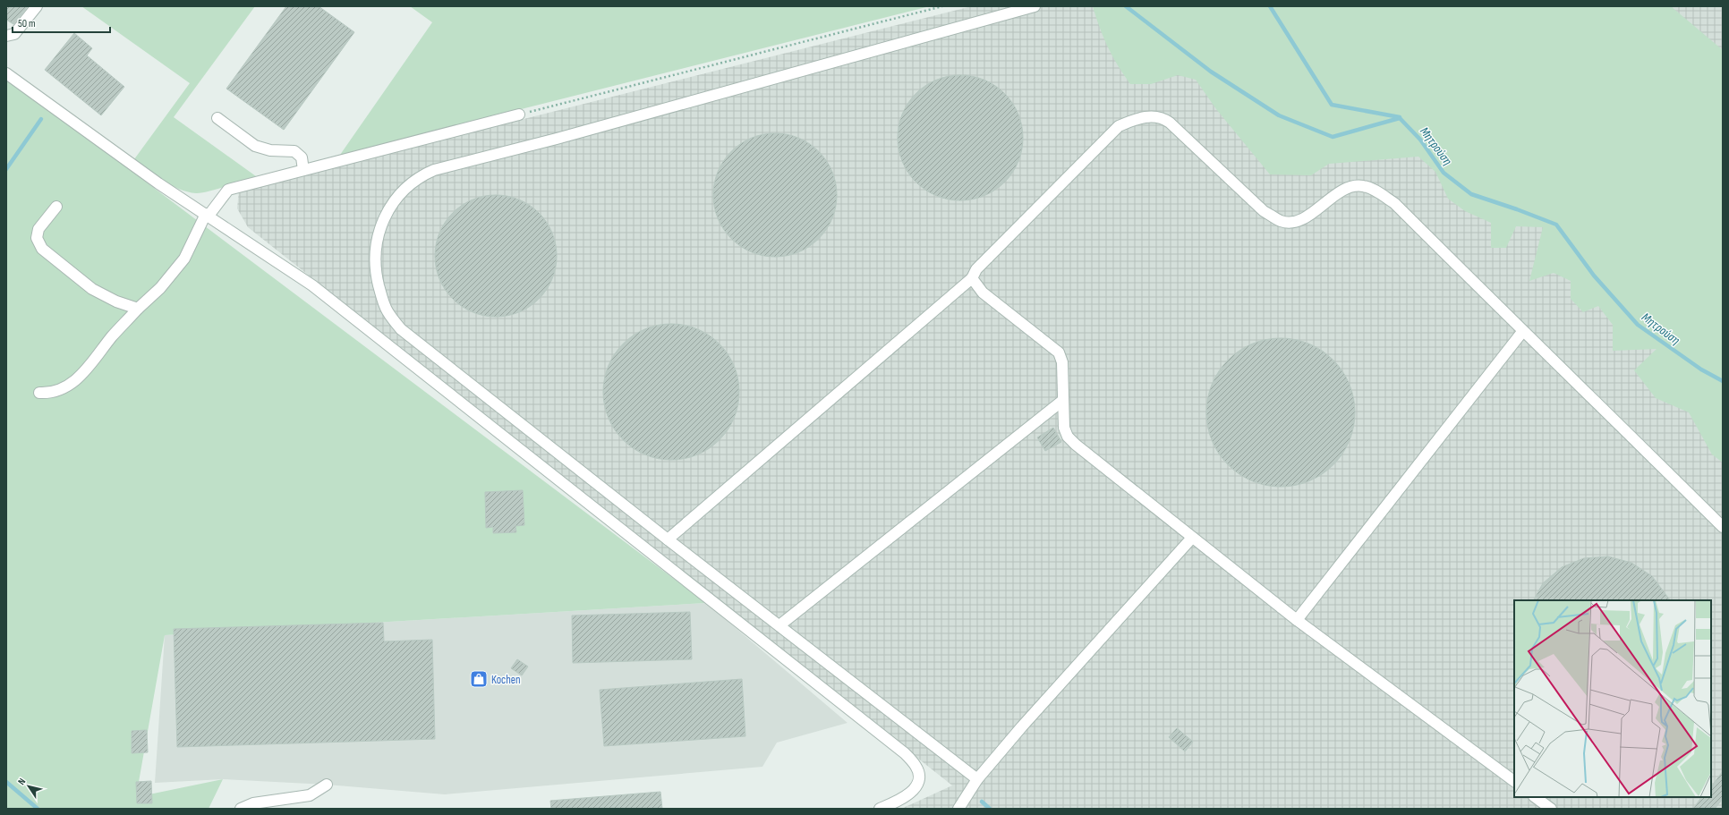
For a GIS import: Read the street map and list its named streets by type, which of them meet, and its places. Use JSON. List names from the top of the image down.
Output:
{
  "water": ["Μητρούση"],
  "places": {
    "shop": ["Kochen"]
  },
  "scale_bar": "50 m",
  "north": "top left"
}
